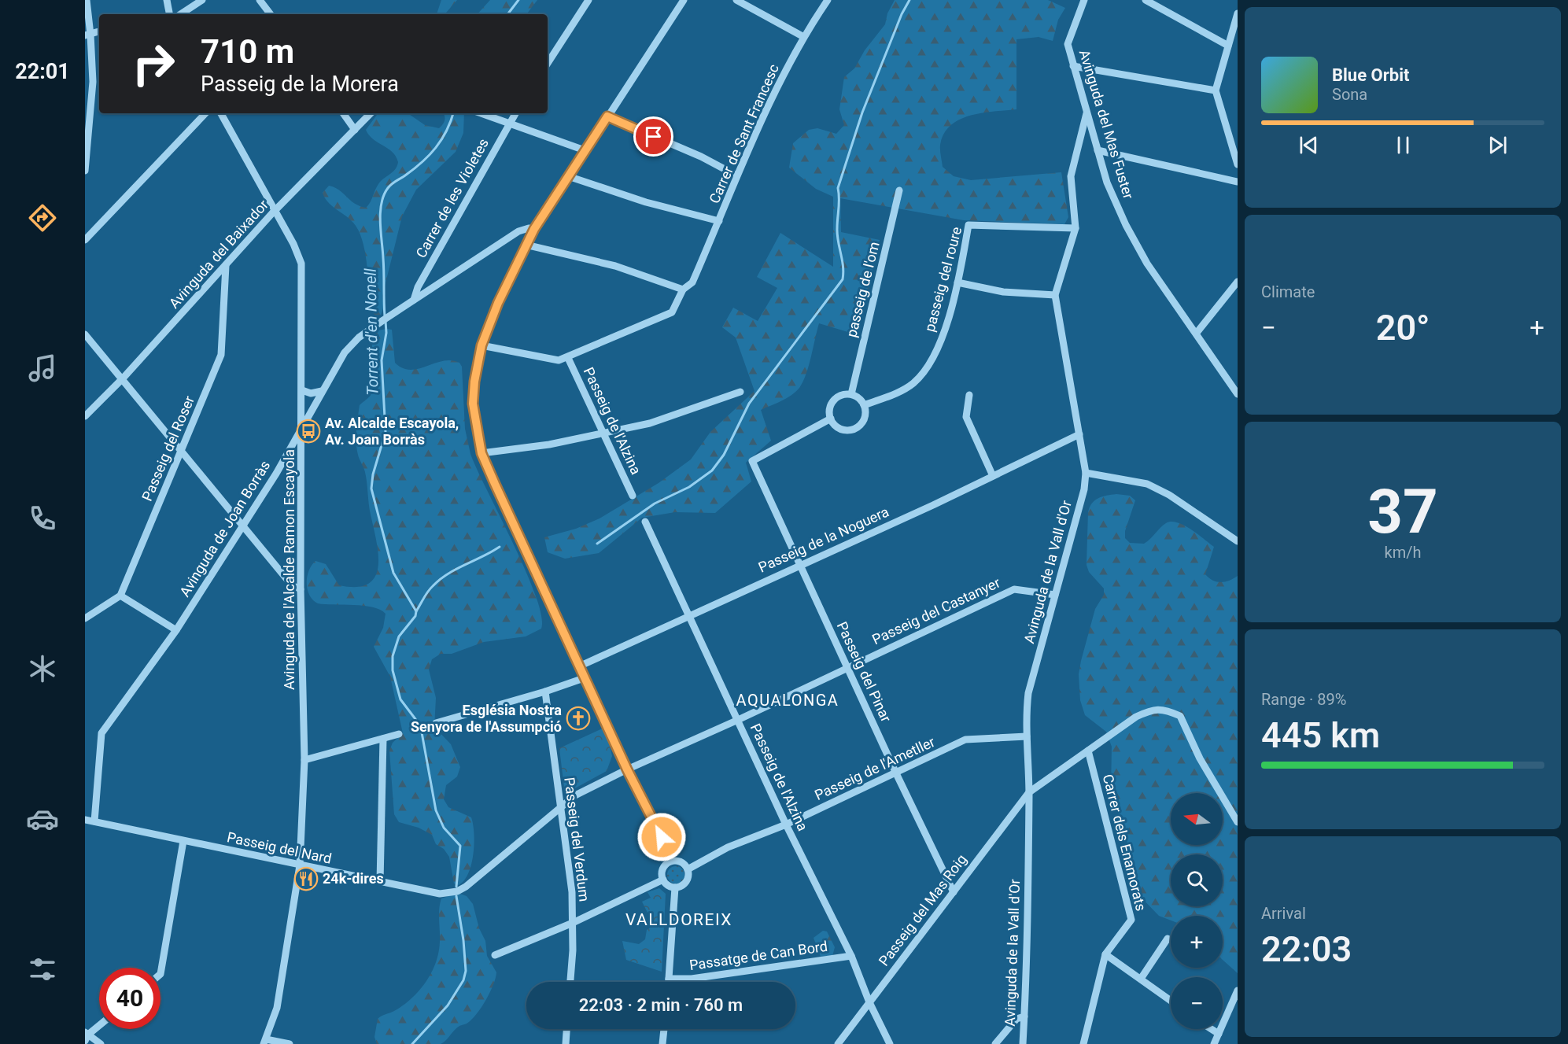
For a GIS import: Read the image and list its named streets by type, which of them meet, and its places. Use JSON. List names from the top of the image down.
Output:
{
  "streets": {
    "street": [
      "Avinguda del Mas Fuster",
      "Carrer de Sant Francesc",
      "Carrer de les Violetes",
      "Avinguda del Baixador",
      "passeig del roure",
      "passeig de l'om",
      "Passeig de l'Alzina",
      "Passeig del Roser",
      "Avinguda de Joan Borràs",
      "Passeig de la Noguera",
      "Avinguda de l'Alcalde Ramon Escayola",
      "Avinguda de la Vall d'Or",
      "Passeig del Castanyer",
      "Passeig del Pinar",
      "Passeig de l'Ametller",
      "Passeig del Verdum",
      "Carrer dels Enamorats",
      "Passeig del Nard",
      "Passeig del Mas Roig",
      "Passatge de Can Bord"
    ]
  },
  "crossings": [
    ["Avinguda del Mas Fuster", "Avinguda de la Vall d'Or"],
    ["Carrer de les Violetes", "Avinguda de Joan Borràs"],
    ["Avinguda del Baixador", "Passeig del Roser"],
    ["Avinguda del Baixador", "Avinguda de l'Alcalde Ramon Escayola"],
    ["passeig del roure", "passeig de l'om"],
    ["passeig del roure", "Avinguda de la Vall d'Or"],
    ["passeig del roure", "Passeig del Pinar"],
    ["passeig de l'om", "Passeig del Pinar"],
    ["Passeig de l'Alzina", "Passeig de la Noguera"],
    ["Passeig de l'Alzina", "Passeig del Castanyer"],
    ["Passeig de l'Alzina", "Passeig de l'Ametller"],
    ["Passeig de l'Alzina", "Passeig del Mas Roig"],
    ["Passeig de l'Alzina", "Passatge de Can Bord"],
    ["Avinguda de Joan Borràs", "Avinguda de l'Alcalde Ramon Escayola"],
    ["Avinguda de Joan Borràs", "Passeig del Nard"],
    ["Passeig de la Noguera", "Avinguda de la Vall d'Or"],
    ["Passeig de la Noguera", "Passeig del Pinar"],
    ["Avinguda de l'Alcalde Ramon Escayola", "Passeig del Nard"],
    ["Avinguda de la Vall d'Or", "Passeig del Castanyer"],
    ["Avinguda de la Vall d'Or", "Passeig de l'Ametller"],
    ["Avinguda de la Vall d'Or", "Passeig del Mas Roig"],
    ["Passeig del Castanyer", "Passeig del Pinar"],
    ["Passeig del Castanyer", "Passeig del Nard"],
    ["Passeig del Pinar", "Passeig de l'Ametller"],
    ["Passeig del Pinar", "Passeig del Mas Roig"],
    ["Passeig del Verdum", "Passeig del Nard"],
    ["Carrer dels Enamorats", "Passeig del Mas Roig"]
  ],
  "districts": ["AQUALONGA", "VALLDOREIX"],
  "water": ["Torrent d'en Nonell"],
  "places": {
    "bus stop": ["Av. Alcalde Escayola, Av. Joan Borràs"],
    "church": ["Església Nostra Senyora de l'Assumpció"],
    "restaurant": ["24k-dires"]
  },
  "north": "left",
  "page": {
    "tabs": "22:01",
    "turn": ["710 m", "Passeig de la Morera"],
    "song": ["Blue Orbit", "Sona"],
    "tile": [
      "Climate",
      ["37", "km/h"],
      ["Range · 89%", "445 km"],
      ["Arrival", "22:03"]
    ],
    "heat": ["−", "20°", "+"],
    "map_buttons": ["+", "−"],
    "limit": "40",
    "trip": "22:03 · 2 min · 760 m"
  }
}
